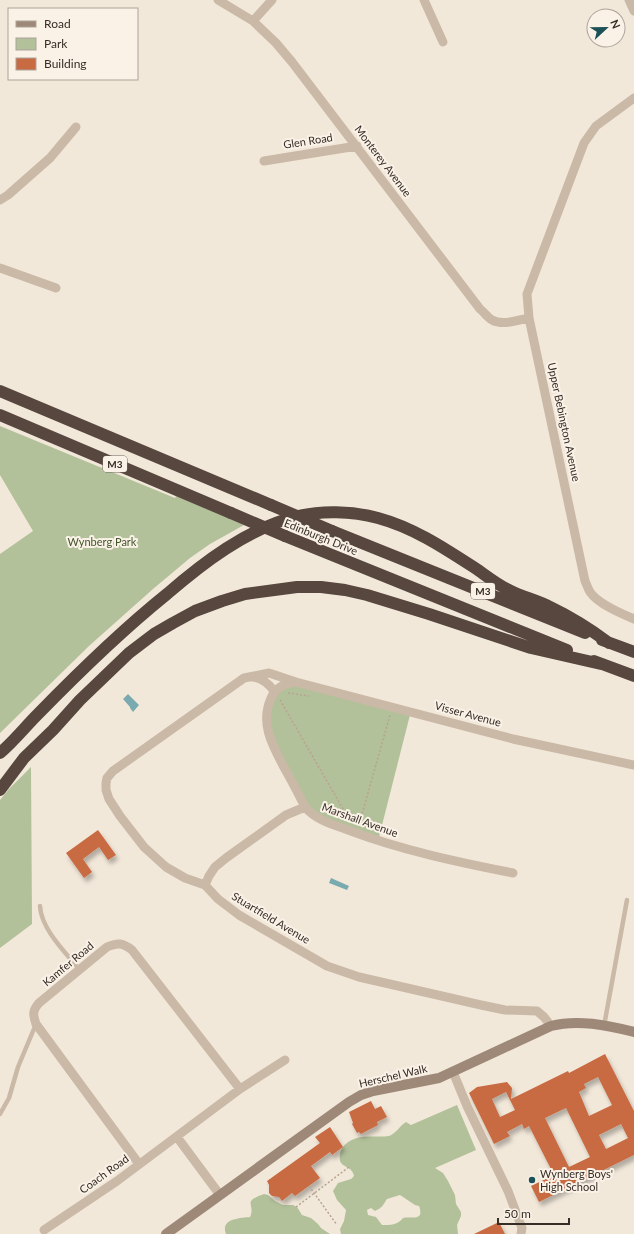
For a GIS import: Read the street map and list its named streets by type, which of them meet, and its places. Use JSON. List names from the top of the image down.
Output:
{
  "streets": {
    "highway": ["M3", "Edinburgh Drive"],
    "main road": ["Herschel Walk"],
    "street": [
      "Glen Road",
      "Monterey Avenue",
      "Upper Bebington Avenue",
      "Visser Avenue",
      "Marshall Avenue",
      "Stuartfield Avenue",
      "Kamfer Road",
      "Coach Road"
    ]
  },
  "crossings": [
    ["Glen Road", "Monterey Avenue"],
    ["Monterey Avenue", "Upper Bebington Avenue"],
    ["Visser Avenue", "Stuartfield Avenue"],
    ["Marshall Avenue", "Stuartfield Avenue"],
    ["Stuartfield Avenue", "Herschel Walk"],
    ["Kamfer Road", "Coach Road"]
  ],
  "parks": ["Wynberg Park"],
  "places": ["Wynberg Boys' High School"],
  "legend": ["Road", "Park", "Building"],
  "scale_bar": "50 m",
  "north": "right"
}
